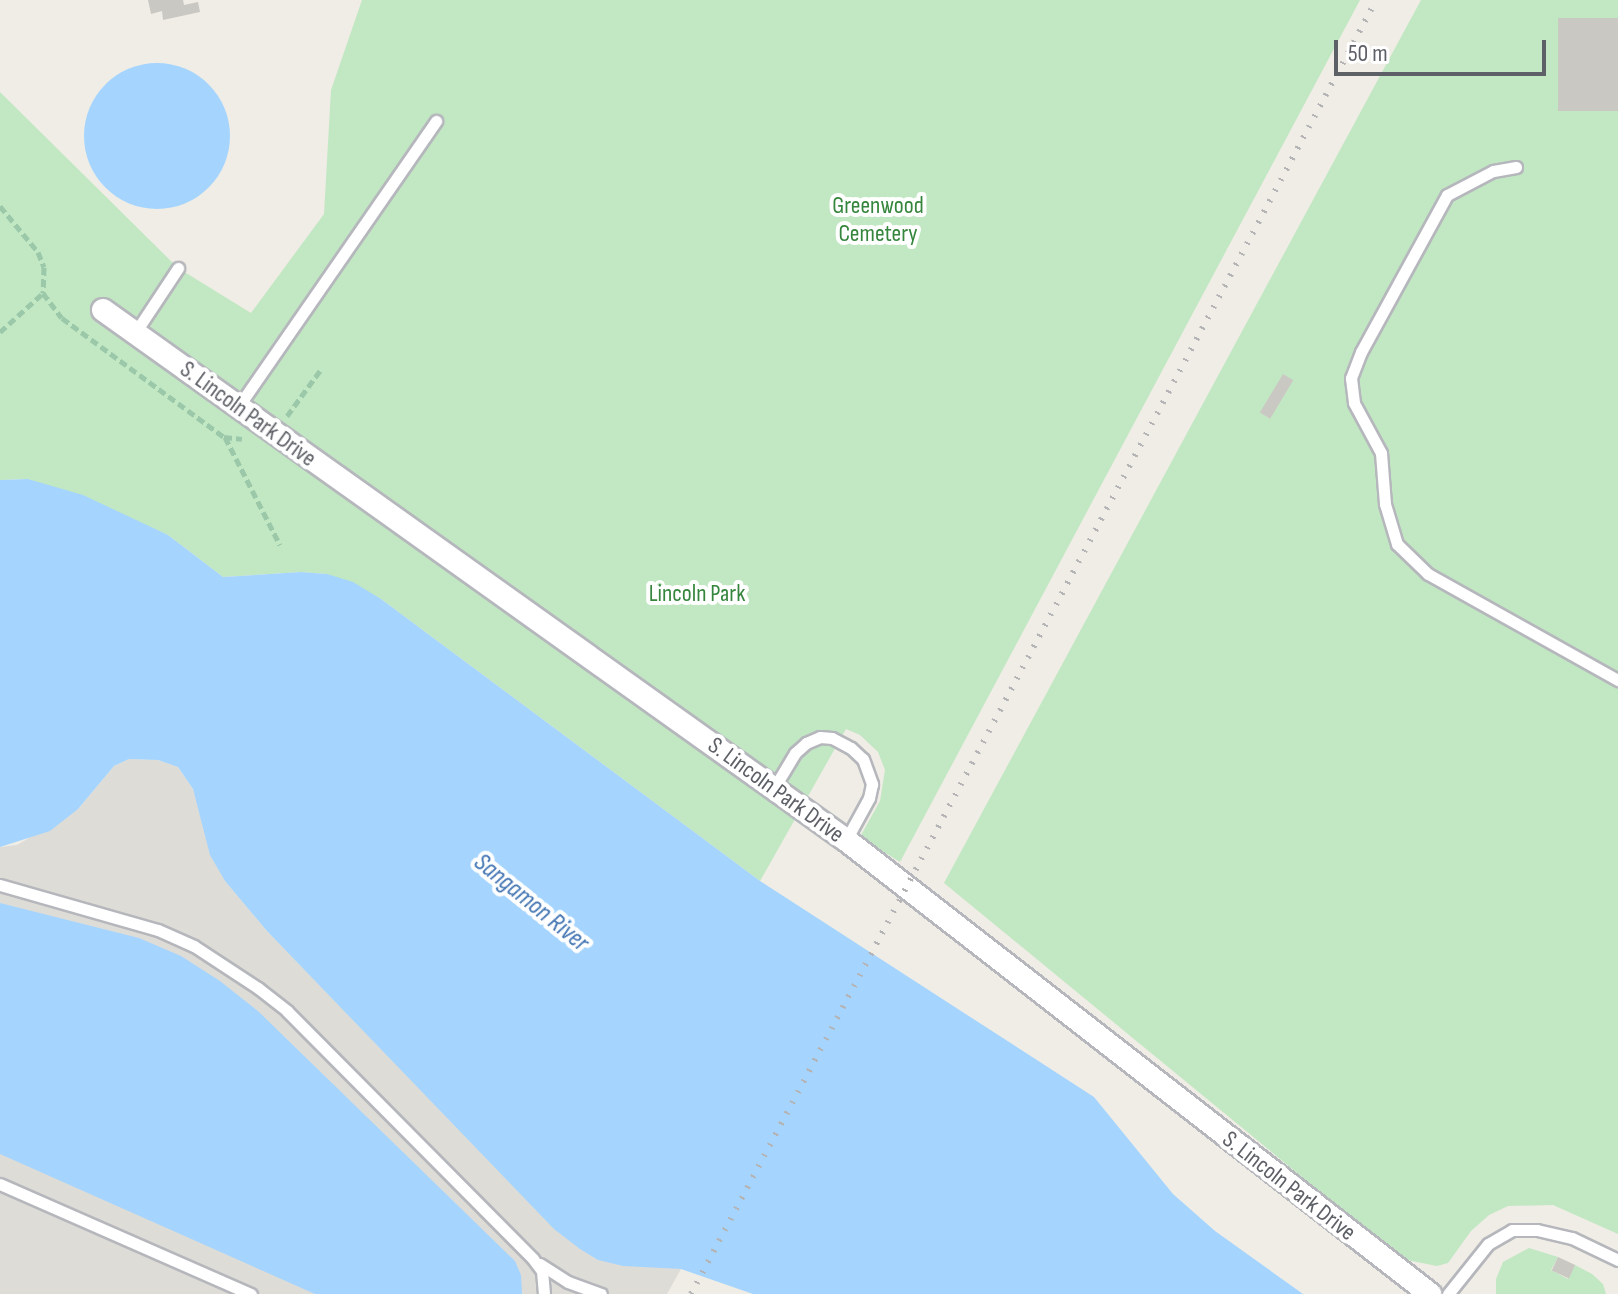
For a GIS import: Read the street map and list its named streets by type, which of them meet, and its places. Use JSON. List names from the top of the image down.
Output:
{
  "streets": {
    "street": ["S. Lincoln Park Drive"]
  },
  "water": ["Sangamon River"],
  "parks": ["Greenwood Cemetery", "Lincoln Park"],
  "scale_bar": "50 m"
}
